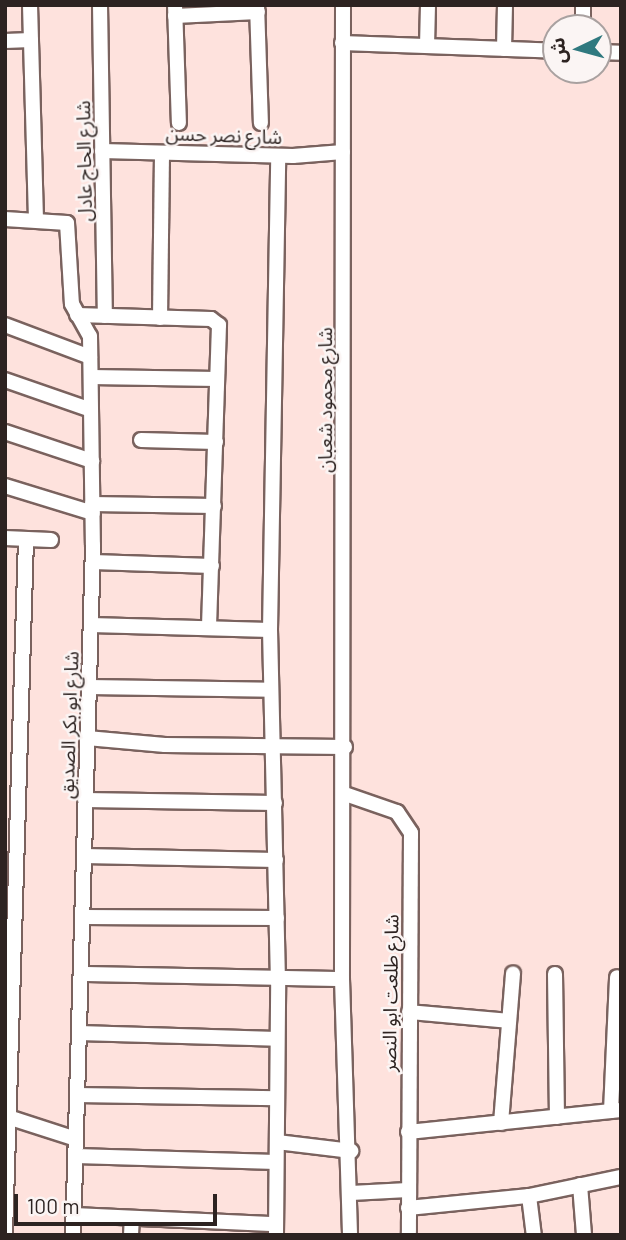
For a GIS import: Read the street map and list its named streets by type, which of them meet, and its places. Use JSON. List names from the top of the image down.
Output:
{
  "streets": {
    "street": [
      "شارع نصر حسن",
      "شارع الحاج عادل",
      "شارع محمود شعبان",
      "شارع ابو بكر الصديق",
      "شارع طلعت ابو النصر"
    ]
  },
  "crossings": [
    ["شارع نصر حسن", "شارع الحاج عادل"],
    ["شارع نصر حسن", "شارع محمود شعبان"],
    ["شارع محمود شعبان", "شارع طلعت ابو النصر"]
  ],
  "scale_bar": "100 m",
  "north": "left"
}
